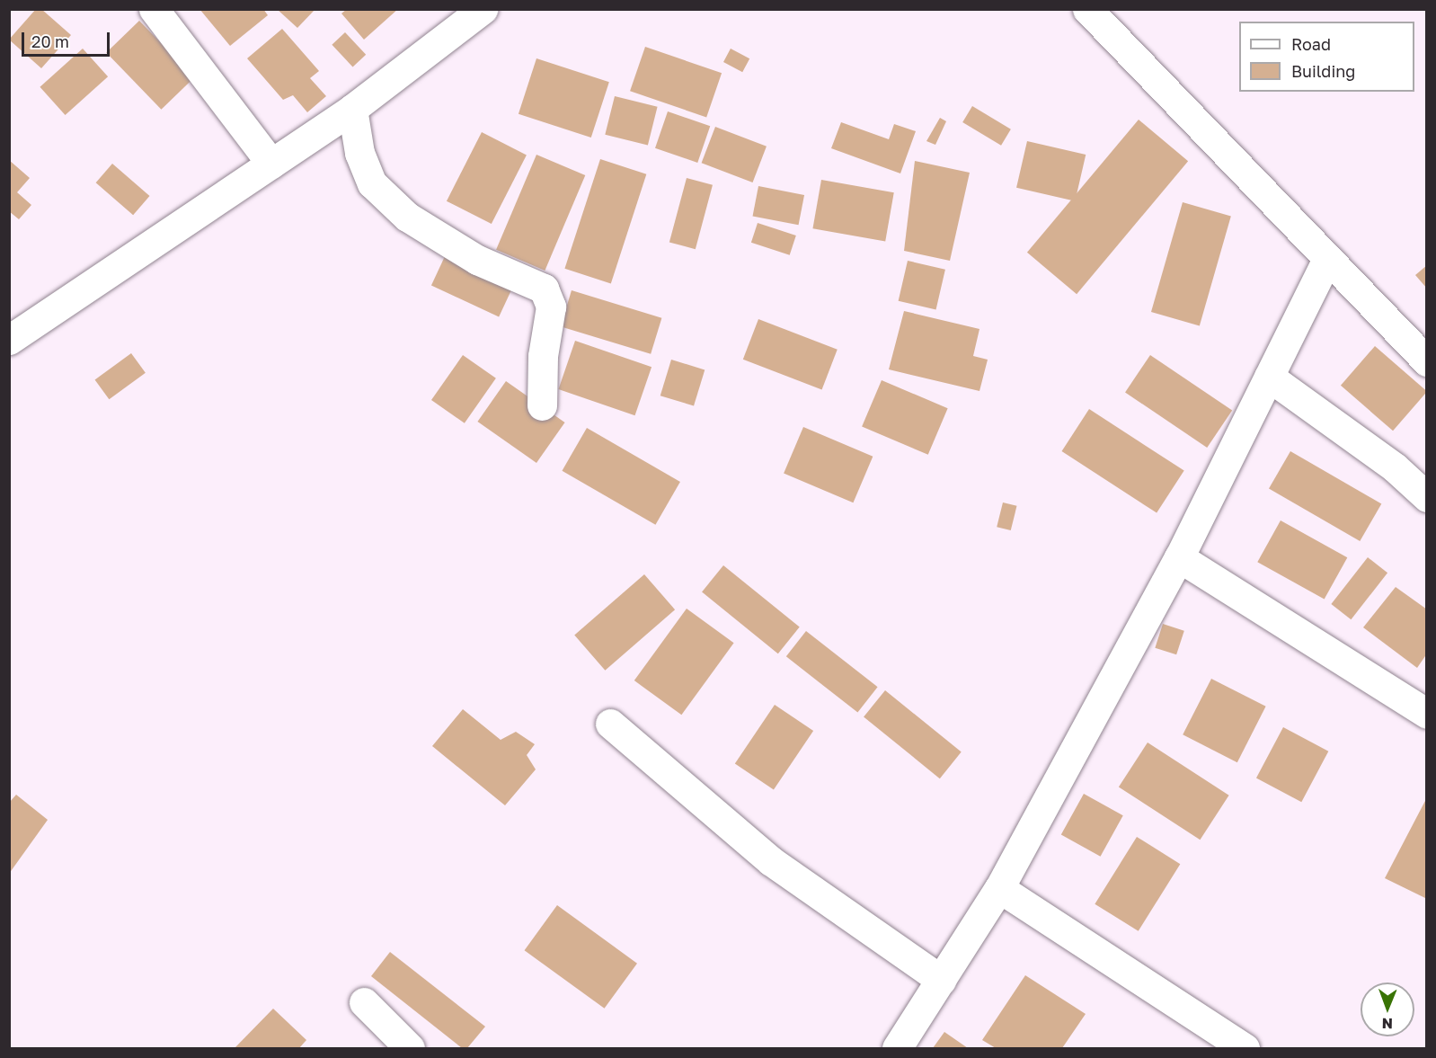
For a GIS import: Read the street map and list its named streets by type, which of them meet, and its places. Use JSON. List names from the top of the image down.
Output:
{
  "legend": ["Road", "Building"],
  "scale_bar": "20 m",
  "north": "bottom"
}
